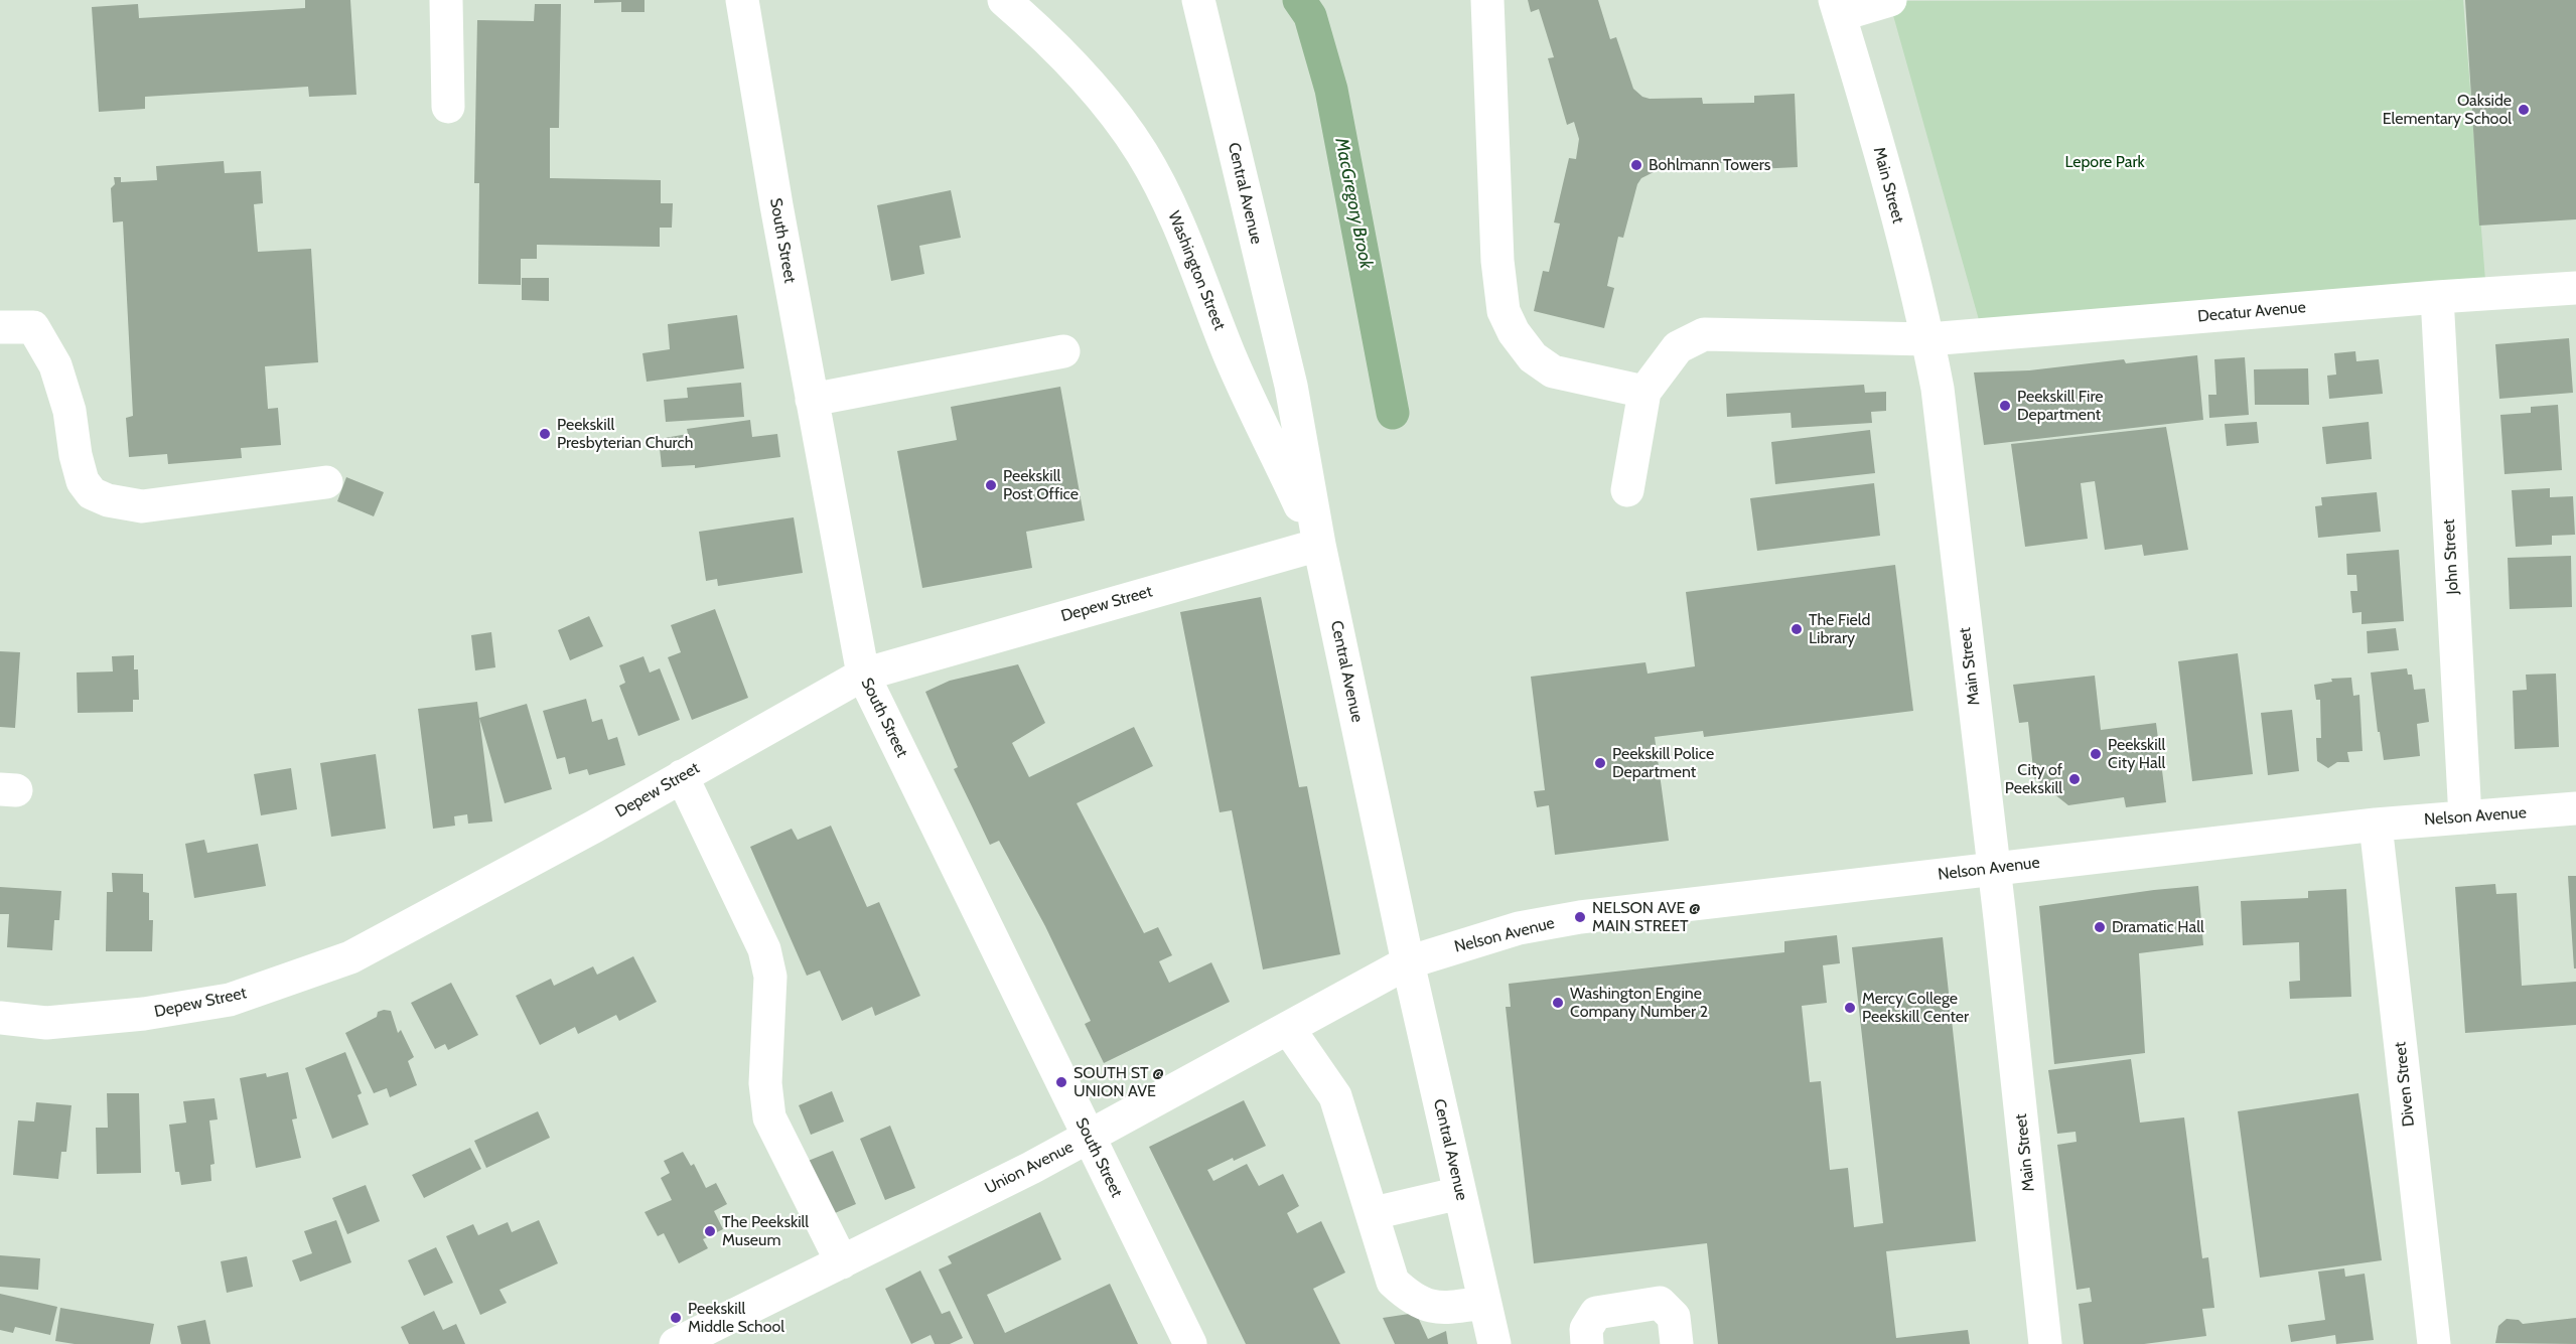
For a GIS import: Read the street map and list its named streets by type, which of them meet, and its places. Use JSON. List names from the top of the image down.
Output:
{
  "streets": {
    "street": [
      "Main Street",
      "Central Avenue",
      "South Street",
      "Washington Street",
      "Decatur Avenue",
      "John Street",
      "Depew Street",
      "Nelson Avenue",
      "Diven Street",
      "Union Avenue"
    ]
  },
  "crossings": [
    ["Main Street", "Decatur Avenue"],
    ["Main Street", "Nelson Avenue"],
    ["Central Avenue", "Washington Street"],
    ["Central Avenue", "Depew Street"],
    ["Central Avenue", "Nelson Avenue"],
    ["Central Avenue", "Union Avenue"],
    ["South Street", "Depew Street"],
    ["South Street", "Union Avenue"],
    ["Washington Street", "Depew Street"],
    ["Decatur Avenue", "John Street"],
    ["John Street", "Nelson Avenue"],
    ["Nelson Avenue", "Diven Street"],
    ["Nelson Avenue", "Union Avenue"]
  ],
  "water": ["MacGregory Brook"],
  "parks": ["Lepore Park"],
  "places": [
    "Oakside Elementary School",
    "Bohlmann Towers",
    "Peekskill Fire Department",
    "Peekskill Presbyterian Church",
    "Peekskill Post Office",
    "The Field Library",
    "Peekskill City Hall",
    "Peekskill Police Department",
    "City of Peekskill",
    "NELSON AVE @ MAIN STREET",
    "Dramatic Hall",
    "Washington Engine Company Number 2",
    "Mercy College Peekskill Center",
    "SOUTH ST @ UNION AVE",
    "The Peekskill Museum",
    "Peekskill Middle School"
  ]
}
